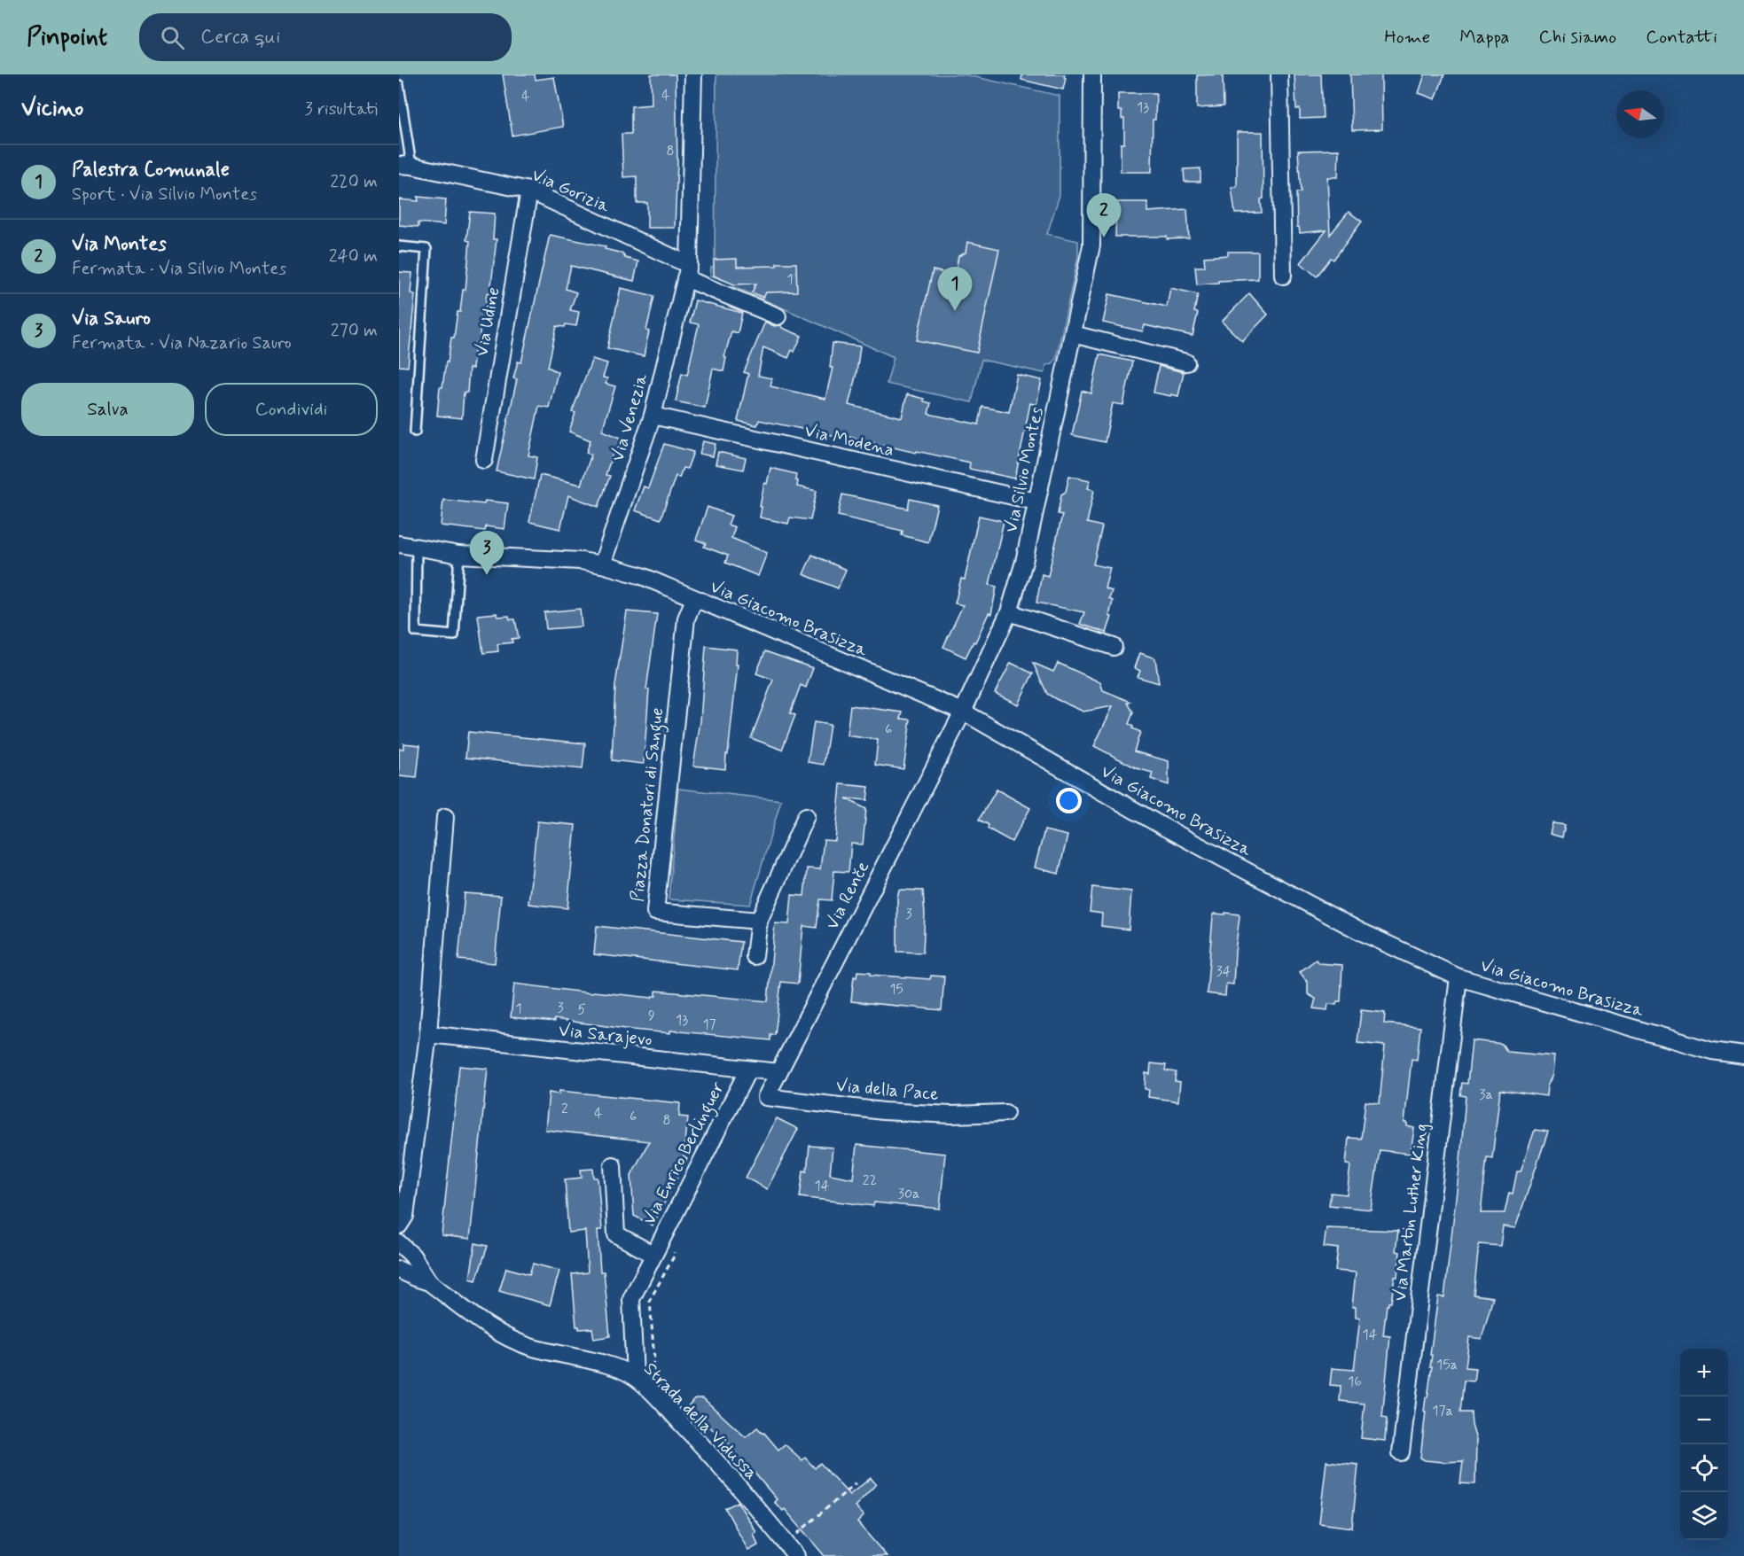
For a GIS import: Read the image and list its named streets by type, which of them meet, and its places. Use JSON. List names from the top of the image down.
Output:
{
  "streets": {
    "street": [
      "Via Gorizia",
      "Via Udine",
      "Via Venezia",
      "Via Modena",
      "Via Silvio Montes",
      "Via Giacomo Brasizza",
      "Piazza Donatori di Sangue",
      "Via Renče",
      "Via Sarajevo",
      "Via della Pace",
      "Via Enrico Berlinguer",
      "Via Martin Luther King",
      "Strada della Vidussa"
    ]
  },
  "crossings": [
    ["Via Gorizia", "Via Udine"],
    ["Via Gorizia", "Via Venezia"],
    ["Via Venezia", "Via Modena"],
    ["Via Venezia", "Via Giacomo Brasizza"],
    ["Via Modena", "Via Silvio Montes"],
    ["Via Silvio Montes", "Via Giacomo Brasizza"],
    ["Via Silvio Montes", "Via Renče"],
    ["Via Giacomo Brasizza", "Piazza Donatori di Sangue"],
    ["Via Giacomo Brasizza", "Via Renče"],
    ["Via Giacomo Brasizza", "Via Martin Luther King"],
    ["Via Renče", "Via Sarajevo"],
    ["Via Renče", "Via della Pace"],
    ["Via Sarajevo", "Via Enrico Berlinguer"],
    ["Via Enrico Berlinguer", "Strada della Vidussa"]
  ],
  "house_numbers": [
    "4",
    "4",
    "13",
    "8",
    "1",
    "6",
    "3",
    "34",
    "15",
    "3",
    "1",
    "5",
    "9",
    "13",
    "17",
    "3a",
    "2",
    "4",
    "6",
    "8",
    "22",
    "14",
    "30a",
    "14",
    "15a",
    "16",
    "17a"
  ],
  "north": "left",
  "page": {
    "header": "Pinpoint",
    "search": "Cerca qui",
    "nav": [
      "Home",
      "Mappa",
      "Chi siamo",
      "Contatti"
    ],
    "heading": ["Vicino", "3 risultati"],
    "list": [
      {
        "mark": "1",
        "name": "Palestra Comunale",
        "note": "Sport · Via Silvio Montes",
        "value": "220 m"
      },
      {
        "mark": "2",
        "name": "Via Montes",
        "note": "Fermata · Via Silvio Montes",
        "value": "240 m"
      },
      {
        "mark": "3",
        "name": "Via Sauro",
        "note": "Fermata · Via Nazario Sauro",
        "value": "270 m"
      }
    ],
    "pins": ["2", "1", "3"],
    "buttons": ["Salva", "Condividi"],
    "map_buttons": ["+", "−"]
  }
}
